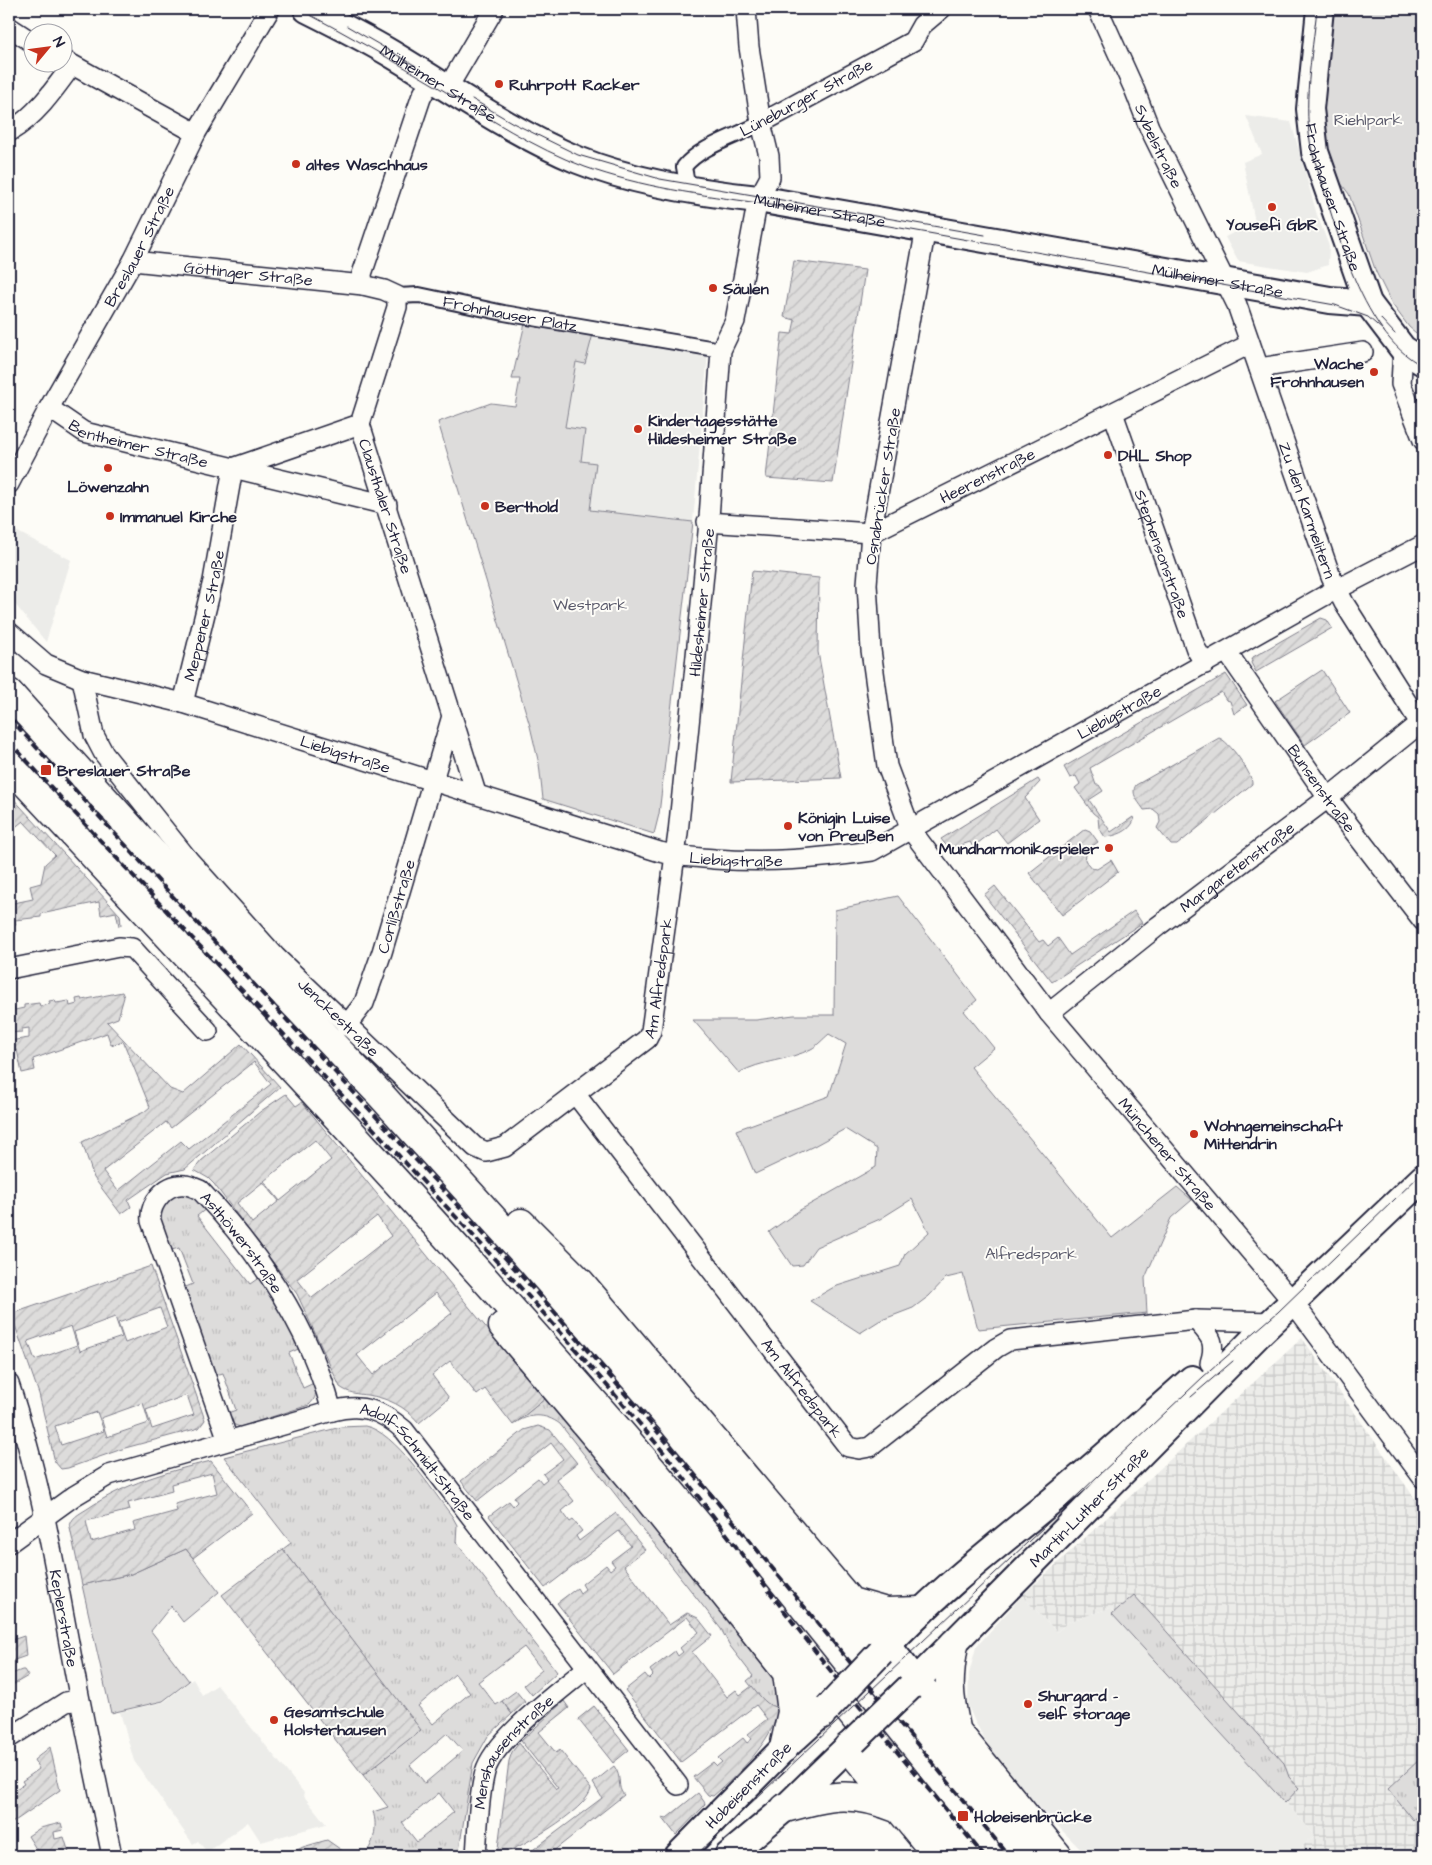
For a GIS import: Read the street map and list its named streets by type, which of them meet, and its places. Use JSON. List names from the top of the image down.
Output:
{
  "streets": {
    "main road": [
      "Mülheimer Straße",
      "Frohnhauser Straße",
      "Martin-Luther-Straße",
      "Hobeisenstraße"
    ],
    "street": [
      "Lüneburger Straße",
      "Sybelstraße",
      "Breslauer Straße",
      "Göttinger Straße",
      "Frohnhauser Platz",
      "Bentheimer Straße",
      "Heerenstraße",
      "Osnabrücker Straße",
      "Clausthaler Straße",
      "Zu den Karmelitern",
      "Stephensonstraße",
      "Hildesheimer Straße",
      "Meppener Straße",
      "Liebigstraße",
      "Bunsenstraße",
      "Margaretenstraße",
      "Corlißstraße",
      "Am Alfredspark",
      "Jenckestraße",
      "Münchener Straße",
      "Asthöwerstraße",
      "Adolf-Schmidt-Straße",
      "Keplerstraße",
      "Menshausenstraße"
    ]
  },
  "crossings": [
    ["Mülheimer Straße", "Lüneburger Straße"],
    ["Mülheimer Straße", "Sybelstraße"],
    ["Mülheimer Straße", "Frohnhauser Straße"],
    ["Mülheimer Straße", "Osnabrücker Straße"],
    ["Mülheimer Straße", "Zu den Karmelitern"],
    ["Sybelstraße", "Zu den Karmelitern"],
    ["Breslauer Straße", "Göttinger Straße"],
    ["Breslauer Straße", "Bentheimer Straße"],
    ["Göttinger Straße", "Frohnhauser Platz"],
    ["Frohnhauser Platz", "Clausthaler Straße"],
    ["Frohnhauser Platz", "Hildesheimer Straße"],
    ["Bentheimer Straße", "Clausthaler Straße"],
    ["Bentheimer Straße", "Meppener Straße"],
    ["Heerenstraße", "Osnabrücker Straße"],
    ["Heerenstraße", "Zu den Karmelitern"],
    ["Heerenstraße", "Stephensonstraße"],
    ["Osnabrücker Straße", "Liebigstraße"],
    ["Osnabrücker Straße", "Münchener Straße"],
    ["Clausthaler Straße", "Liebigstraße"],
    ["Zu den Karmelitern", "Liebigstraße"],
    ["Zu den Karmelitern", "Margaretenstraße"],
    ["Stephensonstraße", "Liebigstraße"],
    ["Hildesheimer Straße", "Liebigstraße"],
    ["Hildesheimer Straße", "Am Alfredspark"],
    ["Meppener Straße", "Liebigstraße"],
    ["Liebigstraße", "Bunsenstraße"],
    ["Liebigstraße", "Corlißstraße"],
    ["Liebigstraße", "Am Alfredspark"],
    ["Liebigstraße", "Jenckestraße"],
    ["Liebigstraße", "Münchener Straße"],
    ["Bunsenstraße", "Margaretenstraße"],
    ["Margaretenstraße", "Münchener Straße"],
    ["Corlißstraße", "Jenckestraße"],
    ["Am Alfredspark", "Jenckestraße"],
    ["Am Alfredspark", "Martin-Luther-Straße"],
    ["Münchener Straße", "Martin-Luther-Straße"],
    ["Asthöwerstraße", "Adolf-Schmidt-Straße"],
    ["Adolf-Schmidt-Straße", "Keplerstraße"],
    ["Adolf-Schmidt-Straße", "Menshausenstraße"],
    ["Martin-Luther-Straße", "Hobeisenstraße"]
  ],
  "parks": ["Riehlpark", "Westpark", "Alfredspark"],
  "places": {
    "other": [
      "Ruhrpott Racker",
      "altes Waschhaus",
      "Yousefi GbR",
      "Säulen",
      "Wache Frohnhausen",
      "Kindertagesstätte Hildesheimer Straße",
      "DHL Shop",
      "Löwenzahn",
      "Berthold",
      "Immanuel Kirche",
      "Königin Luise von Preußen",
      "Mundharmonikaspieler",
      "Wohngemeinschaft Mittendrin",
      "Shurgard - self storage",
      "Gesamtschule Holsterhausen"
    ],
    "transit": ["Breslauer Straße", "Hobeisenbrücke"]
  },
  "north": "top right"
}
